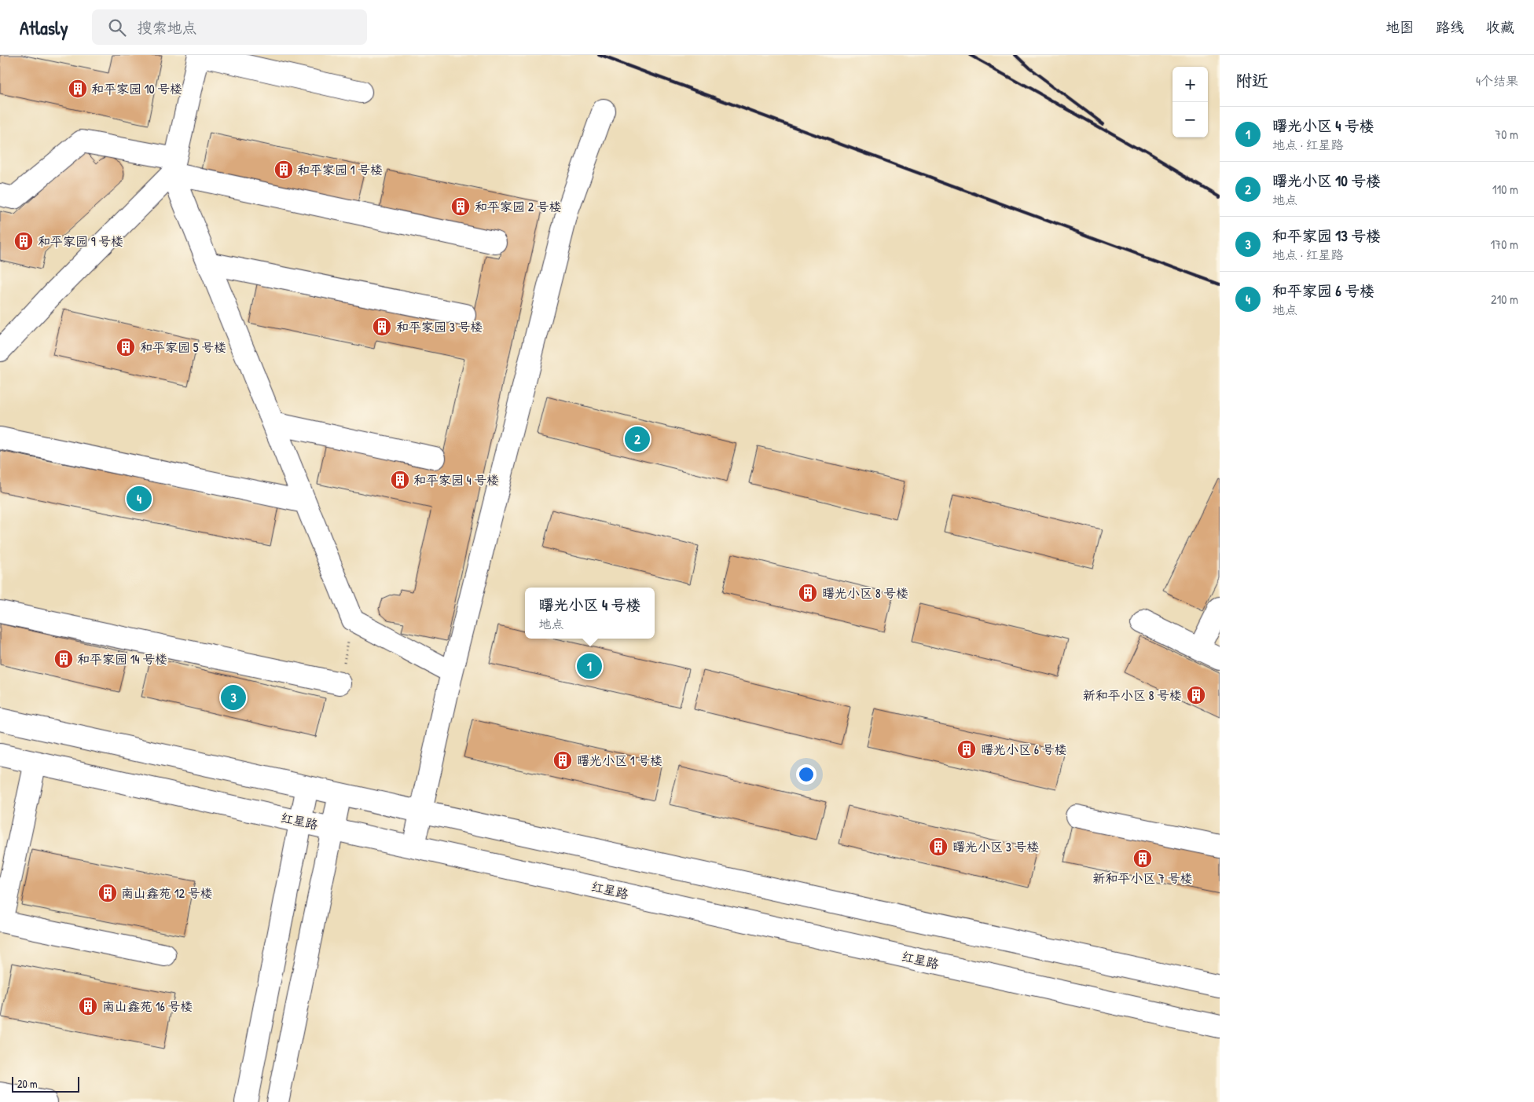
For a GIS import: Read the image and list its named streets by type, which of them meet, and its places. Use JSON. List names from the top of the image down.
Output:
{
  "streets": {
    "street": ["红星路"]
  },
  "places": {
    "building": [
      "和平家园 10 号楼",
      "和平家园 1 号楼",
      "和平家园 2 号楼",
      "和平家园 9 号楼",
      "和平家园 3 号楼",
      "和平家园 5 号楼",
      "和平家园 4 号楼",
      "曙光小区 8 号楼",
      "和平家园 14 号楼",
      "新和平小区 8 号楼",
      "曙光小区 6 号楼",
      "曙光小区 1 号楼",
      "曙光小区 3 号楼",
      "新和平小区 7 号楼",
      "南山鑫苑 12 号楼",
      "南山鑫苑 16 号楼"
    ]
  },
  "scale_bar": "20 m",
  "page": {
    "header": "Atlasly",
    "search": "搜索地点",
    "nav": ["地图", "路线", "收藏"],
    "heading": ["附近", "4个结果"],
    "map_buttons": ["+", "−"],
    "list": [
      {
        "mark": "1",
        "name": "曙光小区 4 号楼",
        "note": "地点 · 红星路",
        "value": "70 m"
      },
      {
        "mark": "2",
        "name": "曙光小区 10 号楼",
        "note": "地点",
        "value": "110 m"
      },
      {
        "mark": "3",
        "name": "和平家园 13 号楼",
        "note": "地点 · 红星路",
        "value": "170 m"
      },
      {
        "mark": "4",
        "name": "和平家园 6 号楼",
        "note": "地点",
        "value": "210 m"
      }
    ],
    "pins": [
      "2",
      "4",
      "1",
      "3"
    ],
    "popup": ["曙光小区 4 号楼", "地点"],
    "scale": "20 m"
  }
}
